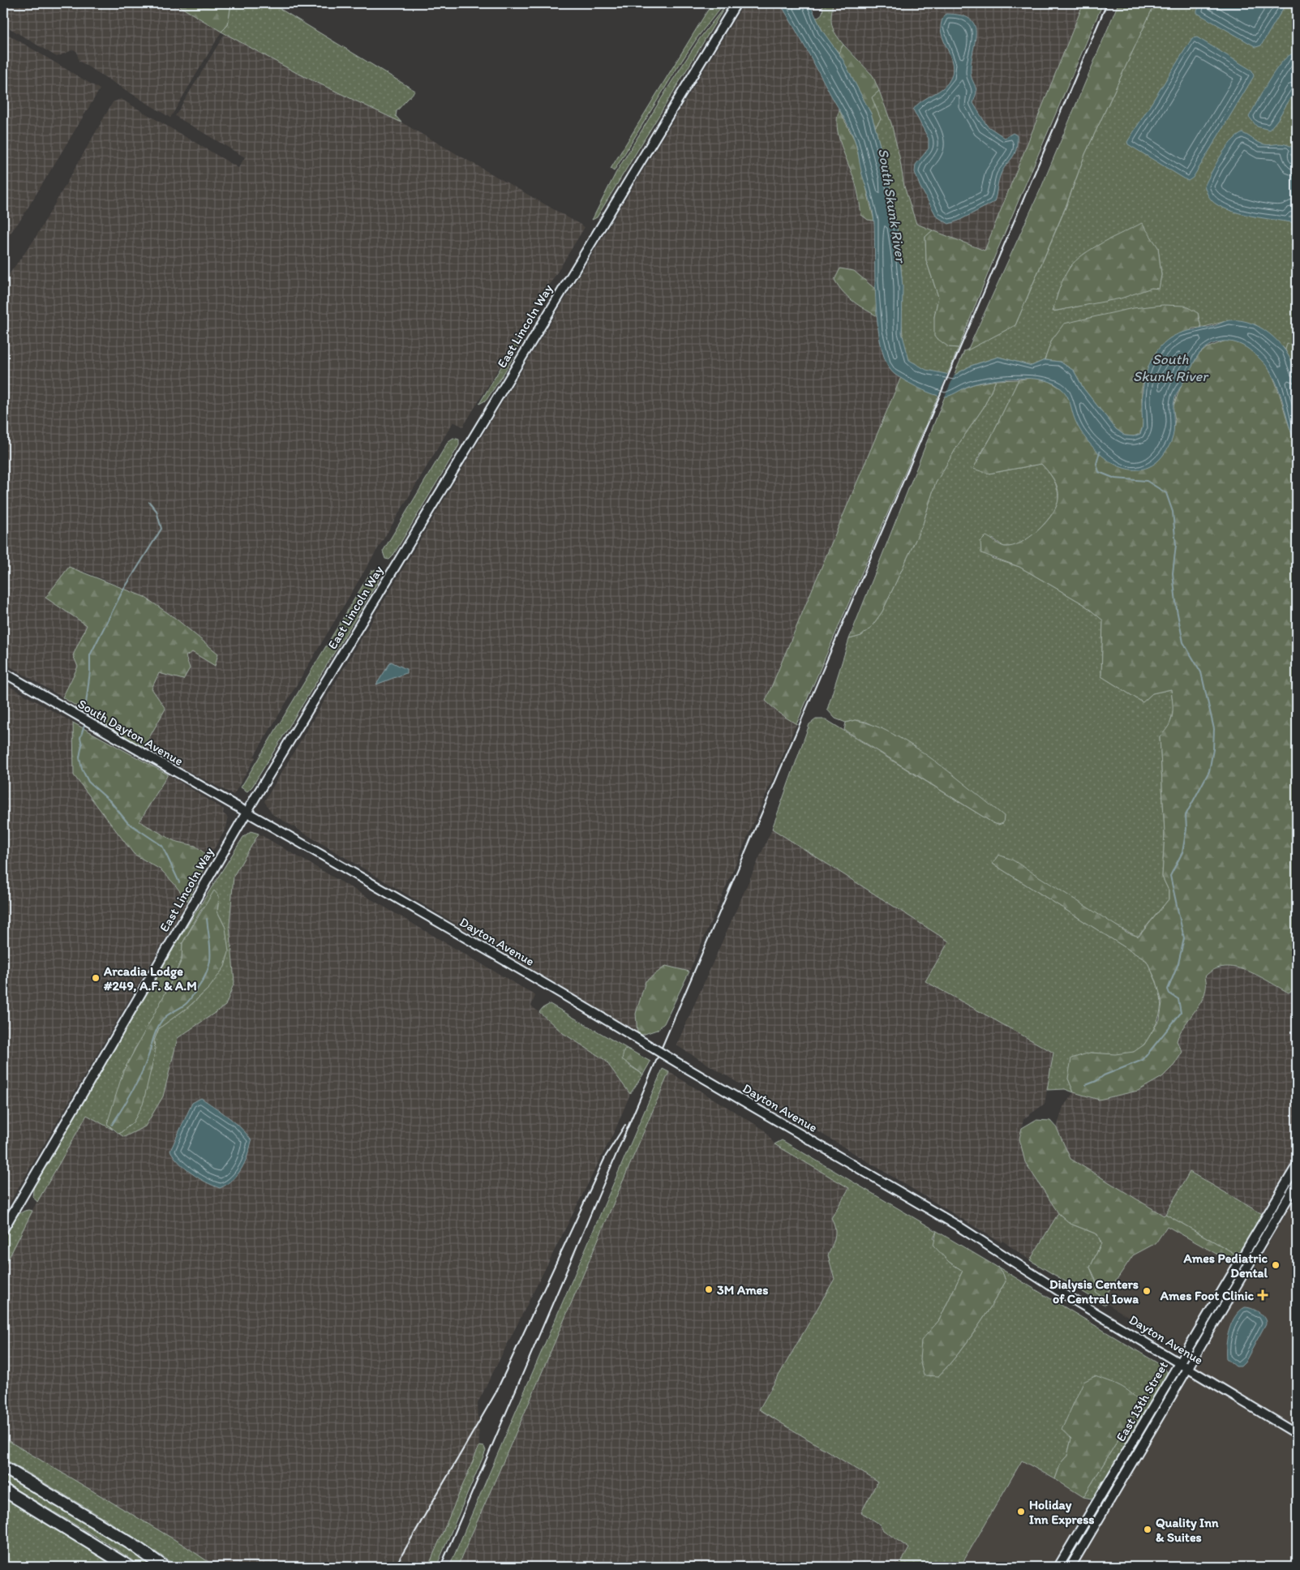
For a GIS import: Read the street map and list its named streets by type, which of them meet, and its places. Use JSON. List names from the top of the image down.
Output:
{
  "streets": {
    "main road": [
      "East Lincoln Way",
      "South Dayton Avenue",
      "Dayton Avenue",
      "East 13th Street"
    ]
  },
  "crossings": [
    ["East Lincoln Way", "South Dayton Avenue"],
    ["East Lincoln Way", "Dayton Avenue"],
    ["South Dayton Avenue", "Dayton Avenue"],
    ["Dayton Avenue", "East 13th Street"]
  ],
  "water": ["South Skunk River"],
  "places": {
    "other": [
      "Arcadia Lodge #249, A.F. & A.M",
      "Ames Pediatric Dental",
      "3M Ames",
      "Dialysis Centers of Central Iowa",
      "Holiday Inn Express",
      "Quality Inn & Suites"
    ],
    "health": ["Ames Foot Clinic"]
  }
}
